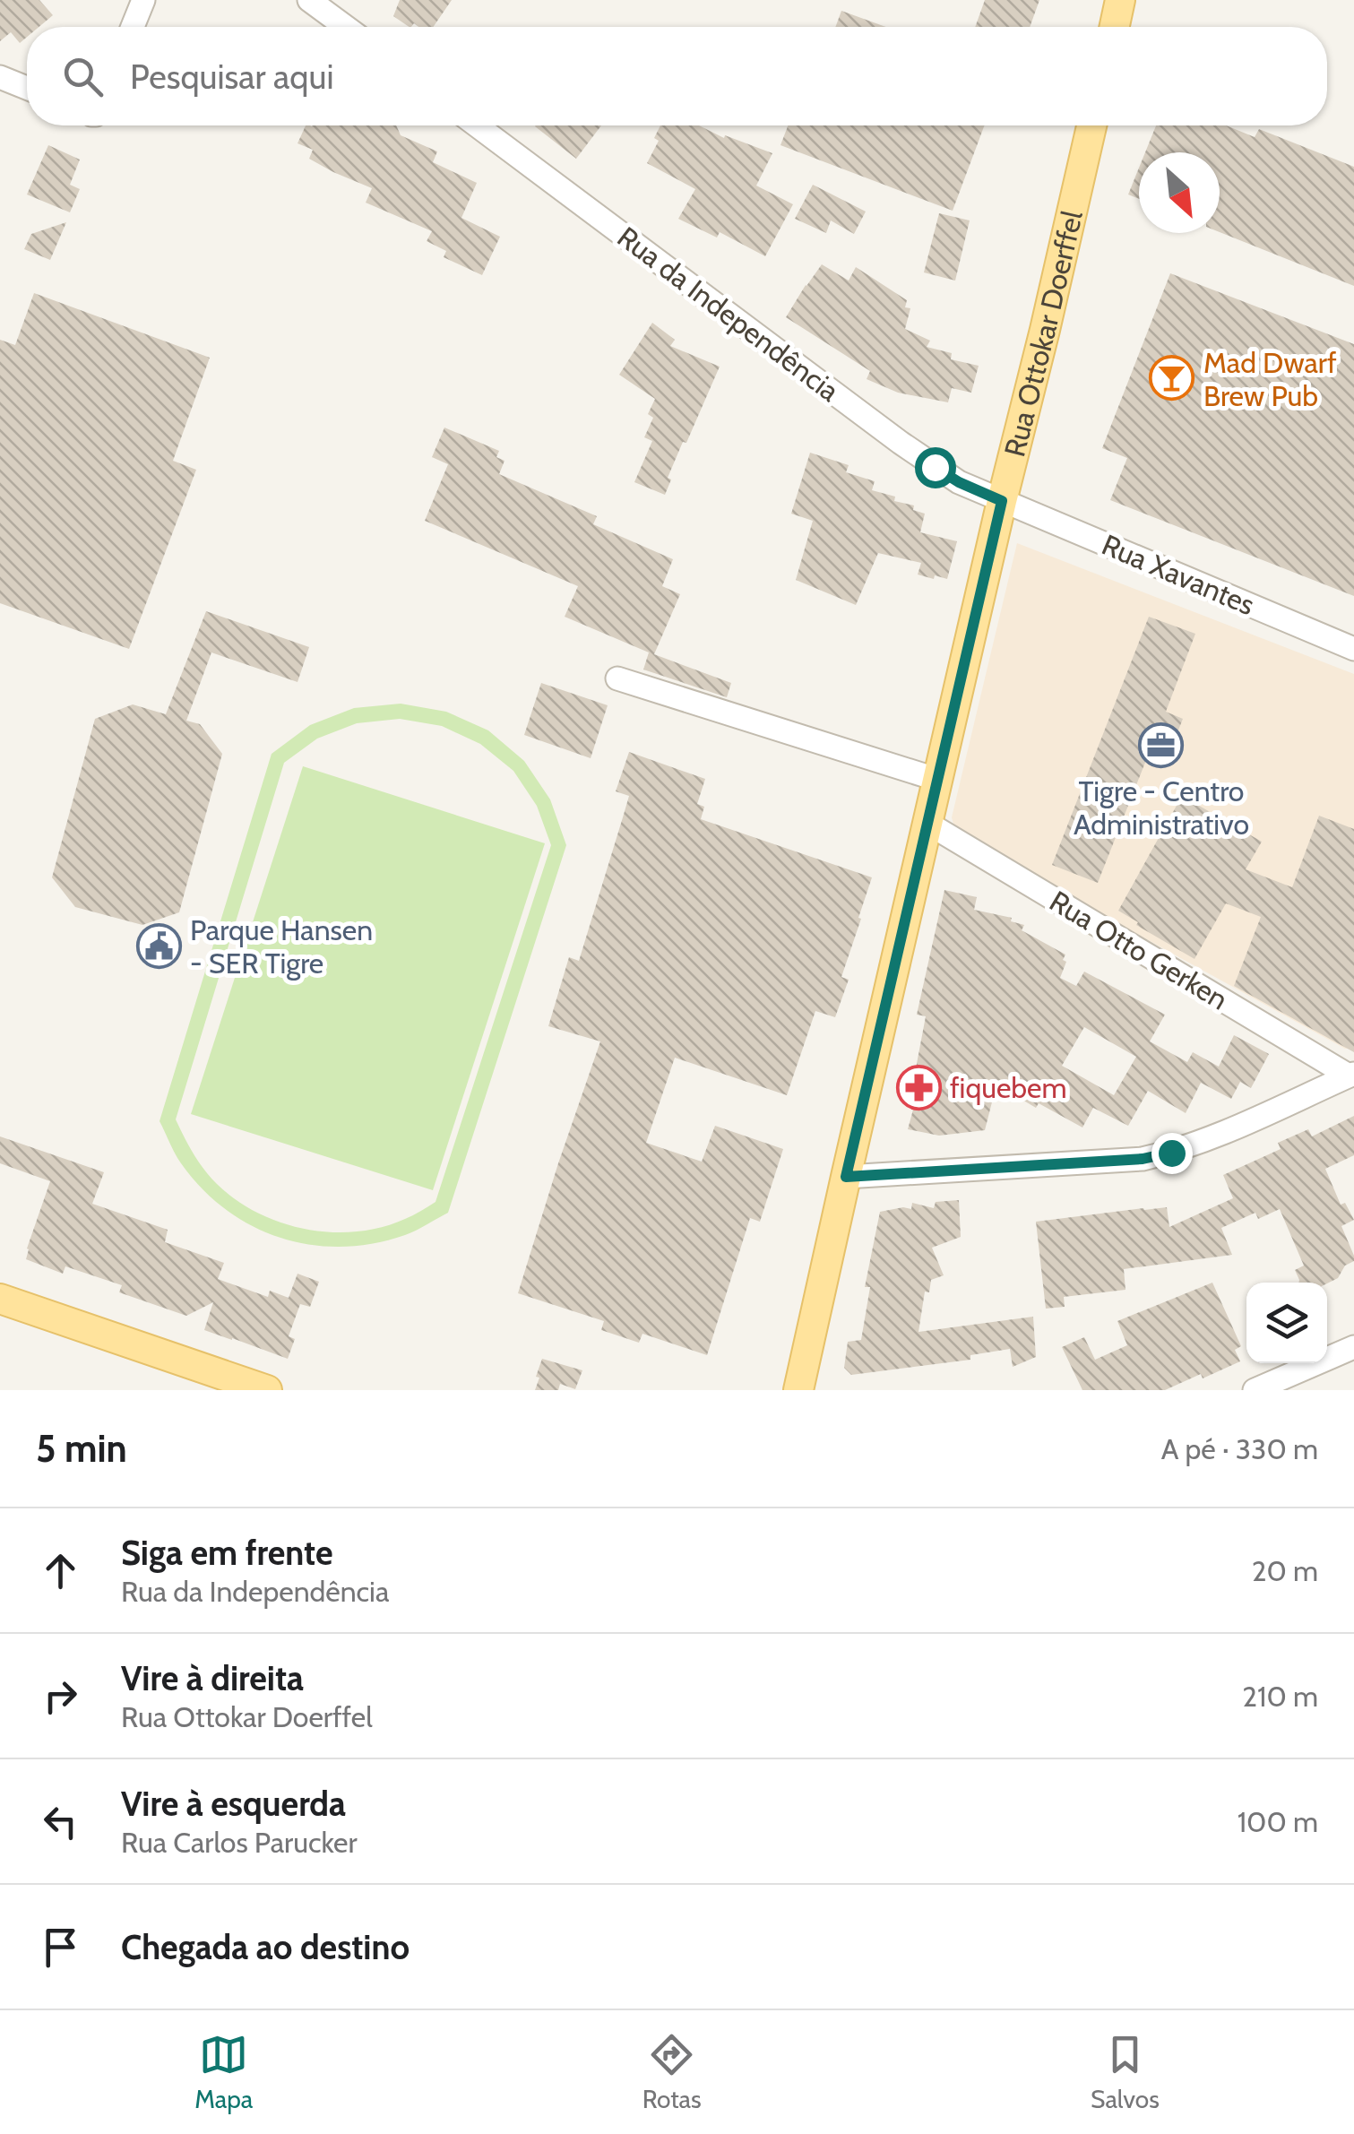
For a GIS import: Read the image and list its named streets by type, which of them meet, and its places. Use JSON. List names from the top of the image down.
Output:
{
  "streets": {
    "main road": ["Rua Ottokar Doerffel"],
    "street": ["Rua da Independência", "Rua Xavantes", "Rua Otto Gerken"]
  },
  "crossings": [
    ["Rua da Independência", "Rua Ottokar Doerffel"],
    ["Rua da Independência", "Rua Xavantes"],
    ["Rua Ottokar Doerffel", "Rua Xavantes"],
    ["Rua Ottokar Doerffel", "Rua Otto Gerken"]
  ],
  "places": {
    "bar": ["Mad Dwarf Brew Pub"],
    "office": ["Tigre - Centro Administrativo"],
    "public building": ["Parque Hansen - SER Tigre"],
    "pharmacy": ["fiquebem"]
  },
  "north": "bottom right",
  "page": {
    "search": "Pesquisar aqui",
    "heading": ["5 min", "A pé · 330 m"],
    "list": [
      ["Siga em frente", "Rua da Independência", "20 m"],
      ["Vire à direita", "Rua Ottokar Doerffel", "210 m"],
      ["Vire à esquerda", "Rua Carlos Parucker", "100 m"],
      "Chegada ao destino"
    ],
    "nav": ["Mapa", "Rotas", "Salvos"]
  }
}
